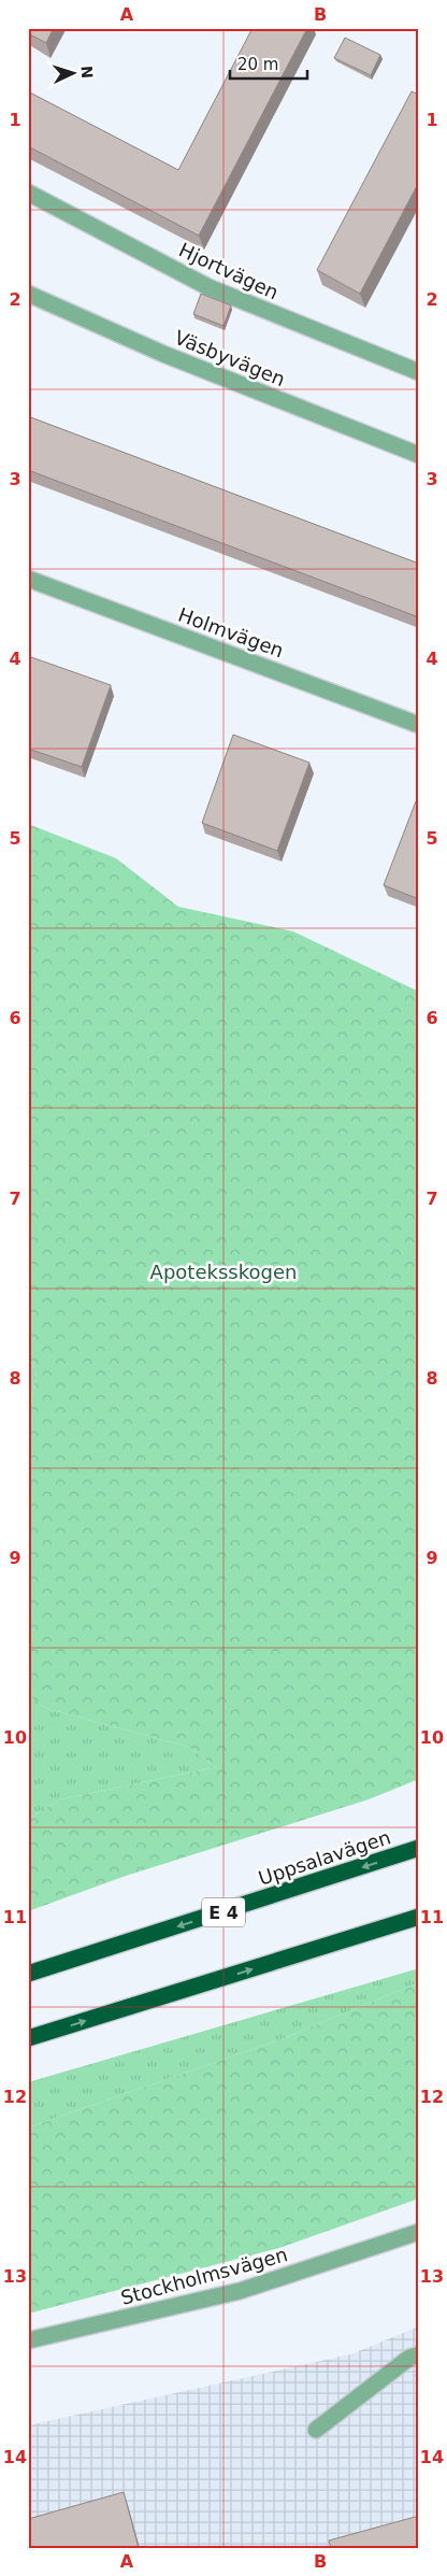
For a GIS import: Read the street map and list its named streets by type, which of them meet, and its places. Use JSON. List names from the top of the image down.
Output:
{
  "streets": {
    "highway": ["Uppsalavägen", "E 4"],
    "street": [
      "Hjortvägen",
      "Väsbyvägen",
      "Holmvägen",
      "Stockholmsvägen"
    ]
  },
  "parks": ["Apoteksskogen"],
  "scale_bar": "20 m",
  "north": "right",
  "grid": {
    "columns": ["A", "B"],
    "rows": [
      "1",
      "2",
      "3",
      "4",
      "5",
      "6",
      "7",
      "8",
      "9",
      "10",
      "11",
      "12",
      "13",
      "14"
    ]
  }
}
